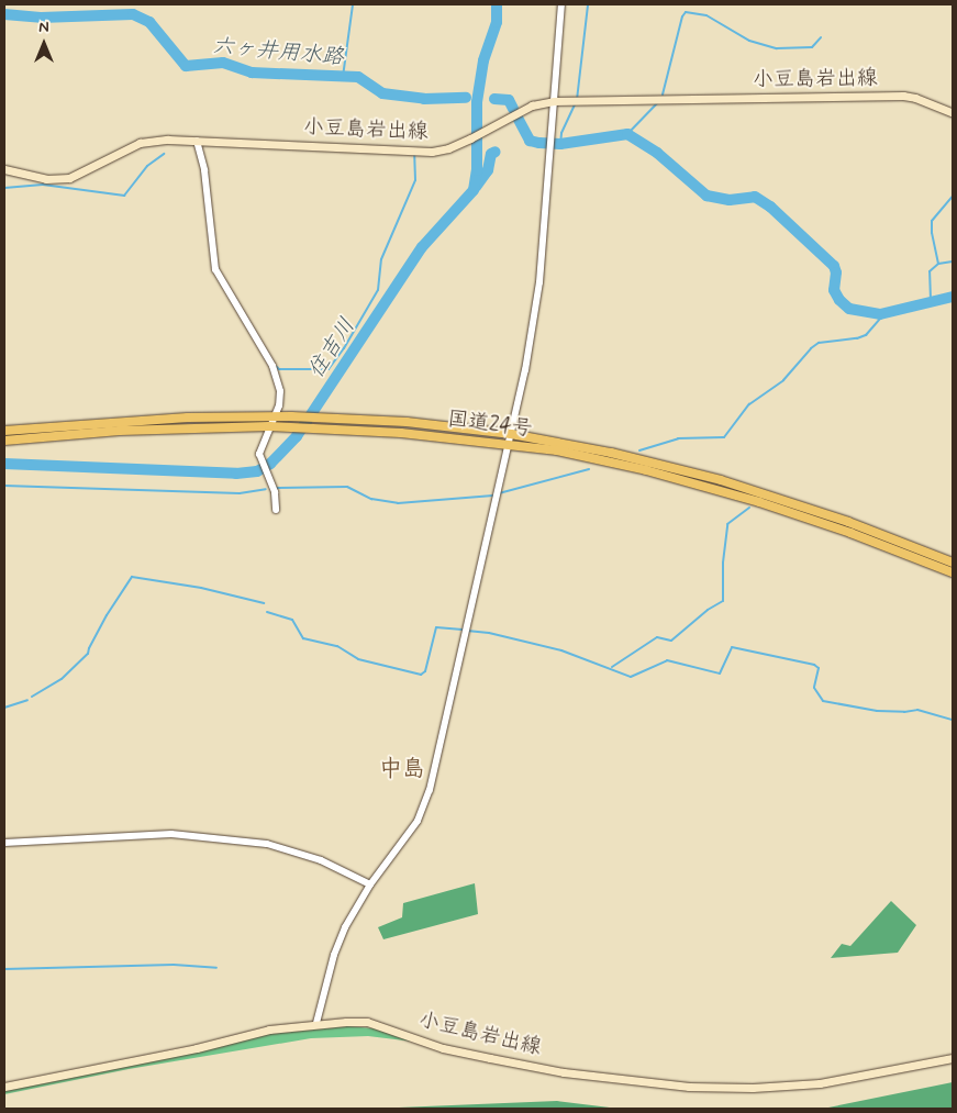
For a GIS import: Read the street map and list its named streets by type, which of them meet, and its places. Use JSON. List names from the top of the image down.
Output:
{
  "streets": {
    "highway": ["国道24号"],
    "main road": ["小豆島岩出線"]
  },
  "districts": ["中島"],
  "water": ["六ヶ井用水路", "住吉川"],
  "north": "top"
}
